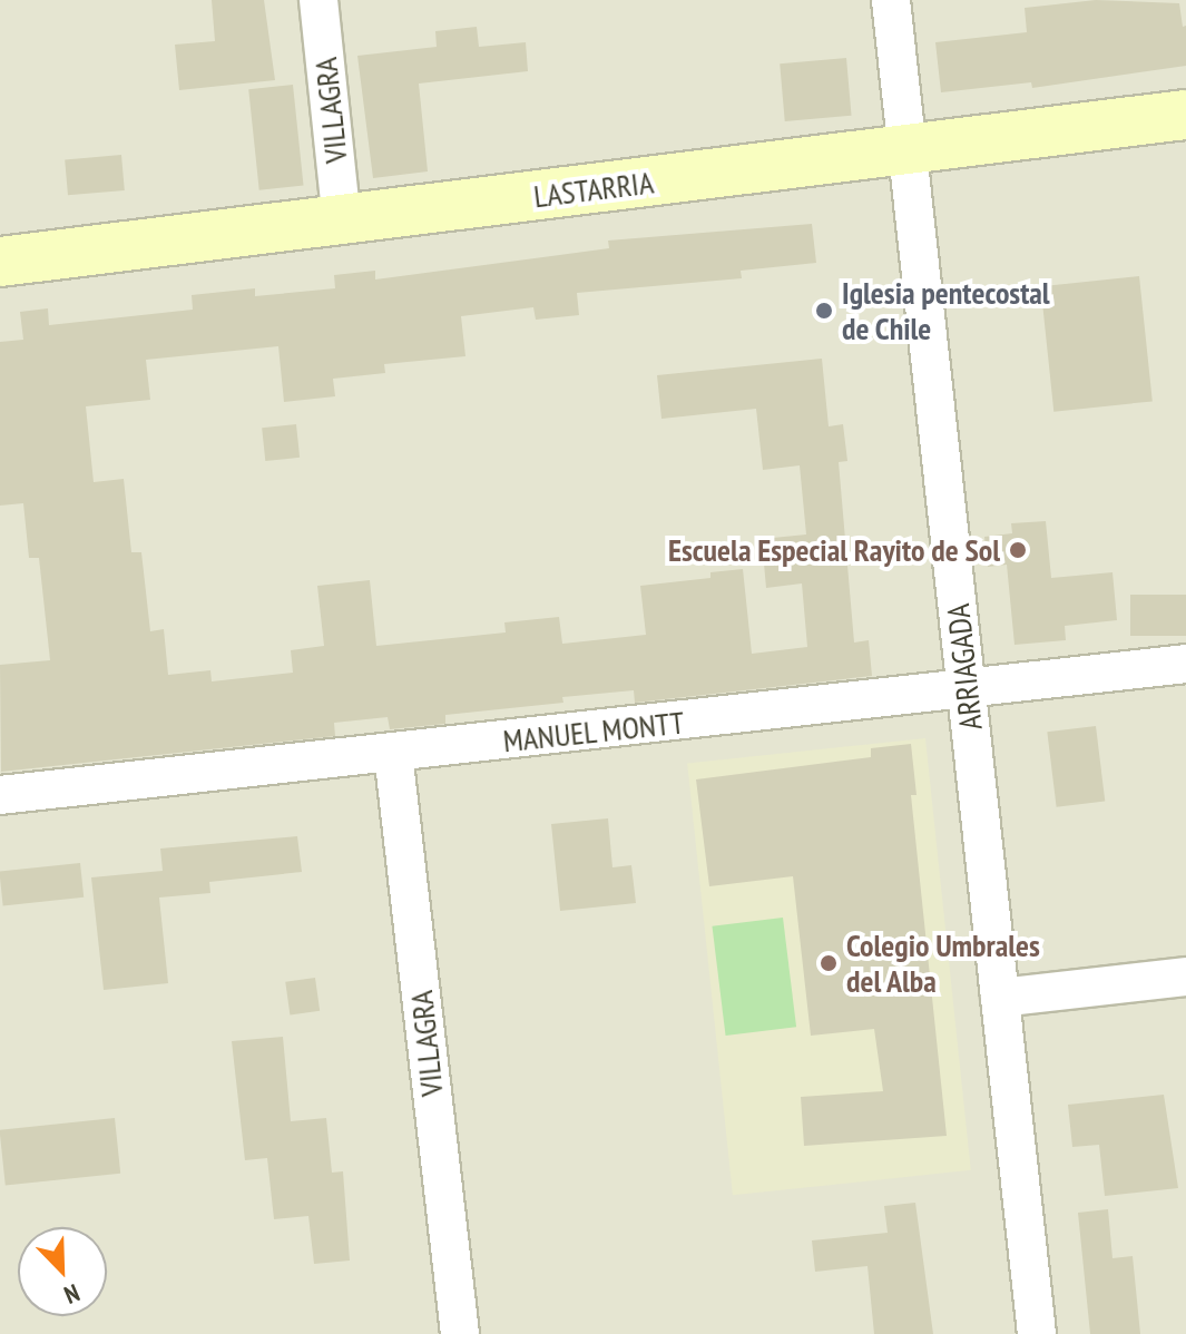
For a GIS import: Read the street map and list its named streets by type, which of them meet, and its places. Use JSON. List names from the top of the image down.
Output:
{
  "streets": {
    "main road": ["LASTARRIA"],
    "street": ["VILLAGRA", "ARRIAGADA", "MANUEL MONTT"]
  },
  "crossings": [
    ["VILLAGRA", "LASTARRIA"],
    ["VILLAGRA", "MANUEL MONTT"],
    ["LASTARRIA", "ARRIAGADA"],
    ["ARRIAGADA", "MANUEL MONTT"]
  ],
  "places": ["Iglesia pentecostal de Chile", "Escuela Especial Rayito de Sol", "Colegio Umbrales del Alba"],
  "north": "bottom right"
}
